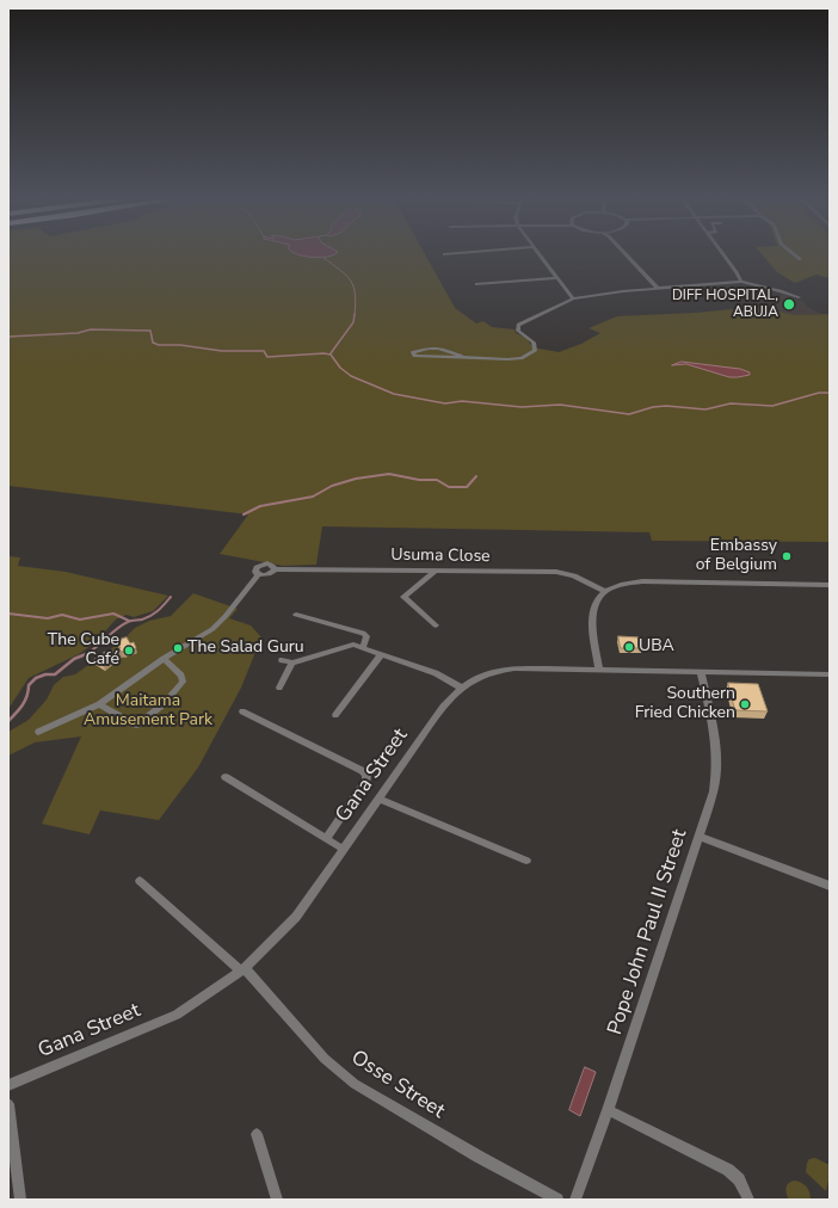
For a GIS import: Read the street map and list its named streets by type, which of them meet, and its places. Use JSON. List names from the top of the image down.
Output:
{
  "streets": {
    "street": [
      "Usuma Close",
      "Gana Street",
      "Pope John Paul II Street",
      "Osse Street"
    ]
  },
  "crossings": [
    ["Gana Street", "Pope John Paul II Street"],
    ["Gana Street", "Osse Street"]
  ],
  "parks": ["Maitama Amusement Park"],
  "places": [
    "DIFF HOSPITAL, ABUJA",
    "Embassy of Belgium",
    "UBA",
    "The Salad Guru",
    "The Cube Café",
    "Southern Fried Chicken"
  ]
}
